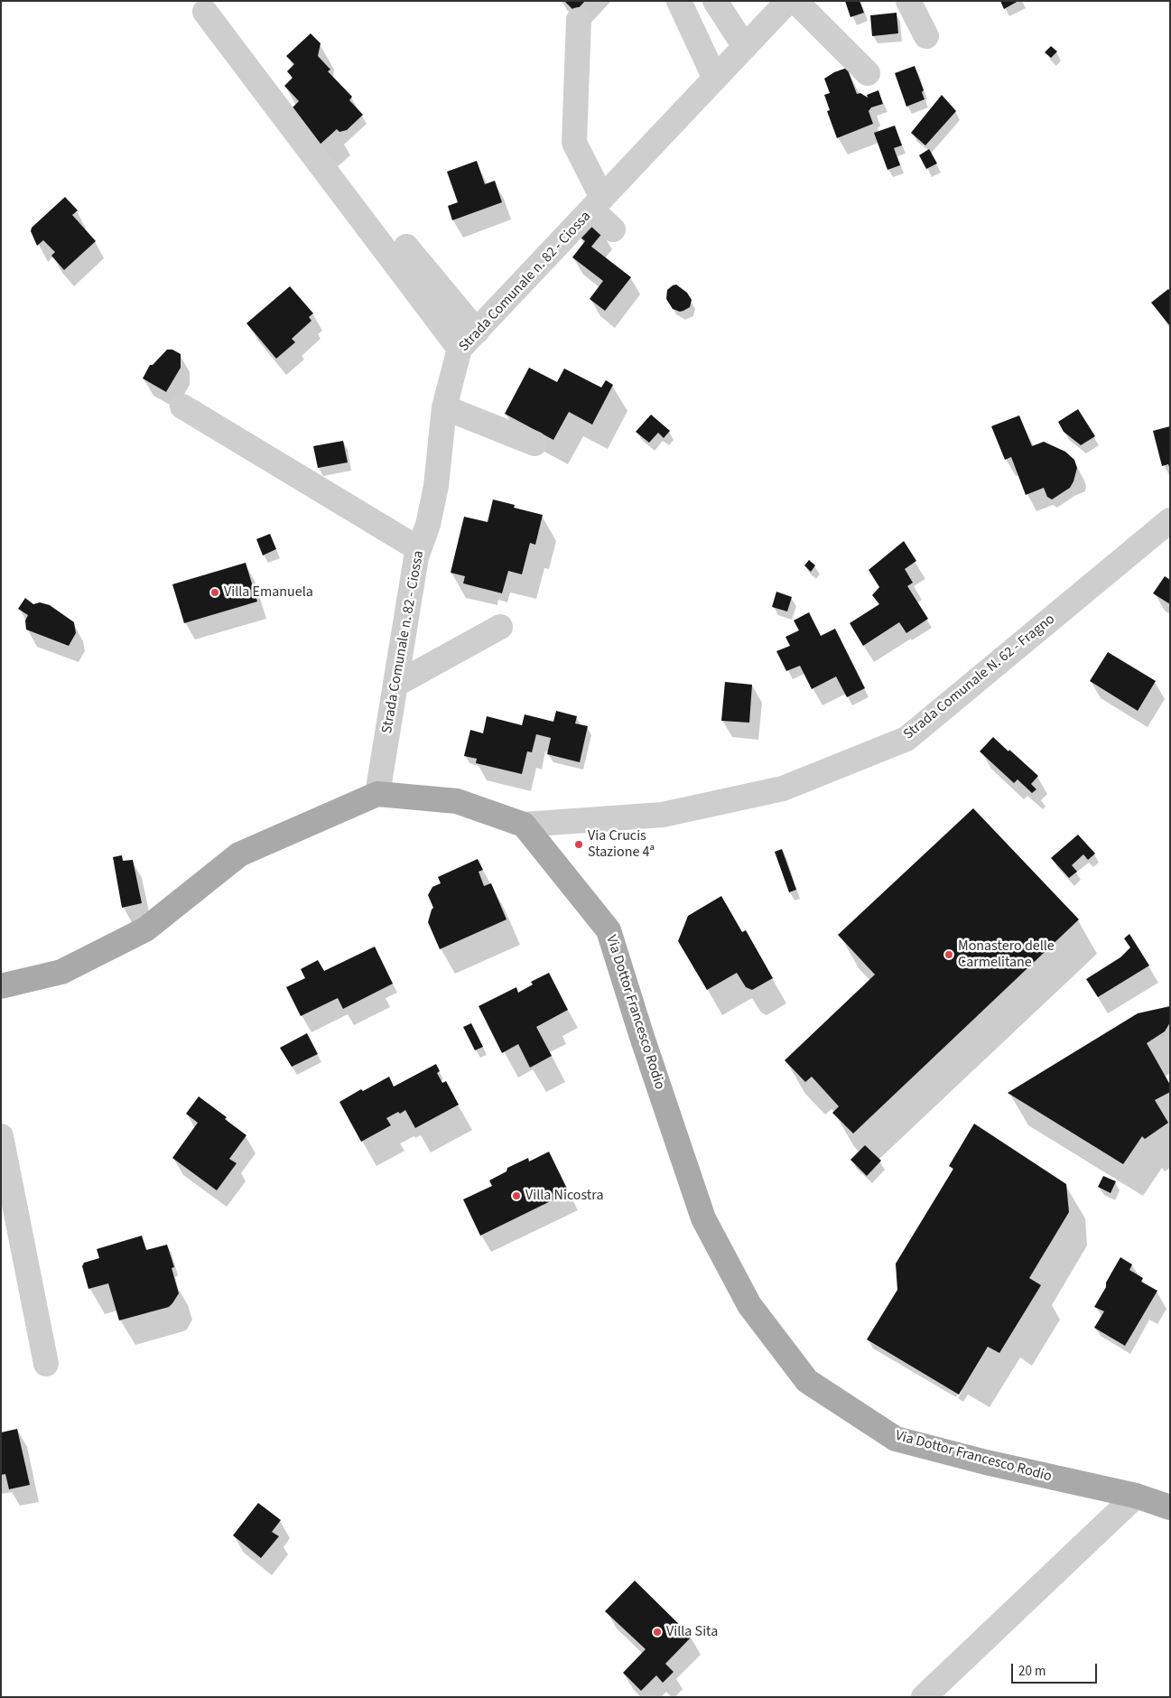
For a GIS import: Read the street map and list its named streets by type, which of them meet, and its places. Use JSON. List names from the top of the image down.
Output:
{
  "streets": {
    "main road": ["Via Dottor Francesco Rodio"],
    "street": ["Strada Comunale n. 82 - Ciossa", "Strada Comunale N. 62 - Fragno"]
  },
  "crossings": [
    ["Strada Comunale N. 62 - Fragno", "Via Dottor Francesco Rodio"]
  ],
  "places": [
    "Villa Emanuela",
    "Via Crucis Stazione 4ª",
    "Monastero delle Carmelitane",
    "Villa Nicostra",
    "Villa Sita"
  ],
  "scale_bar": "20 m"
}
